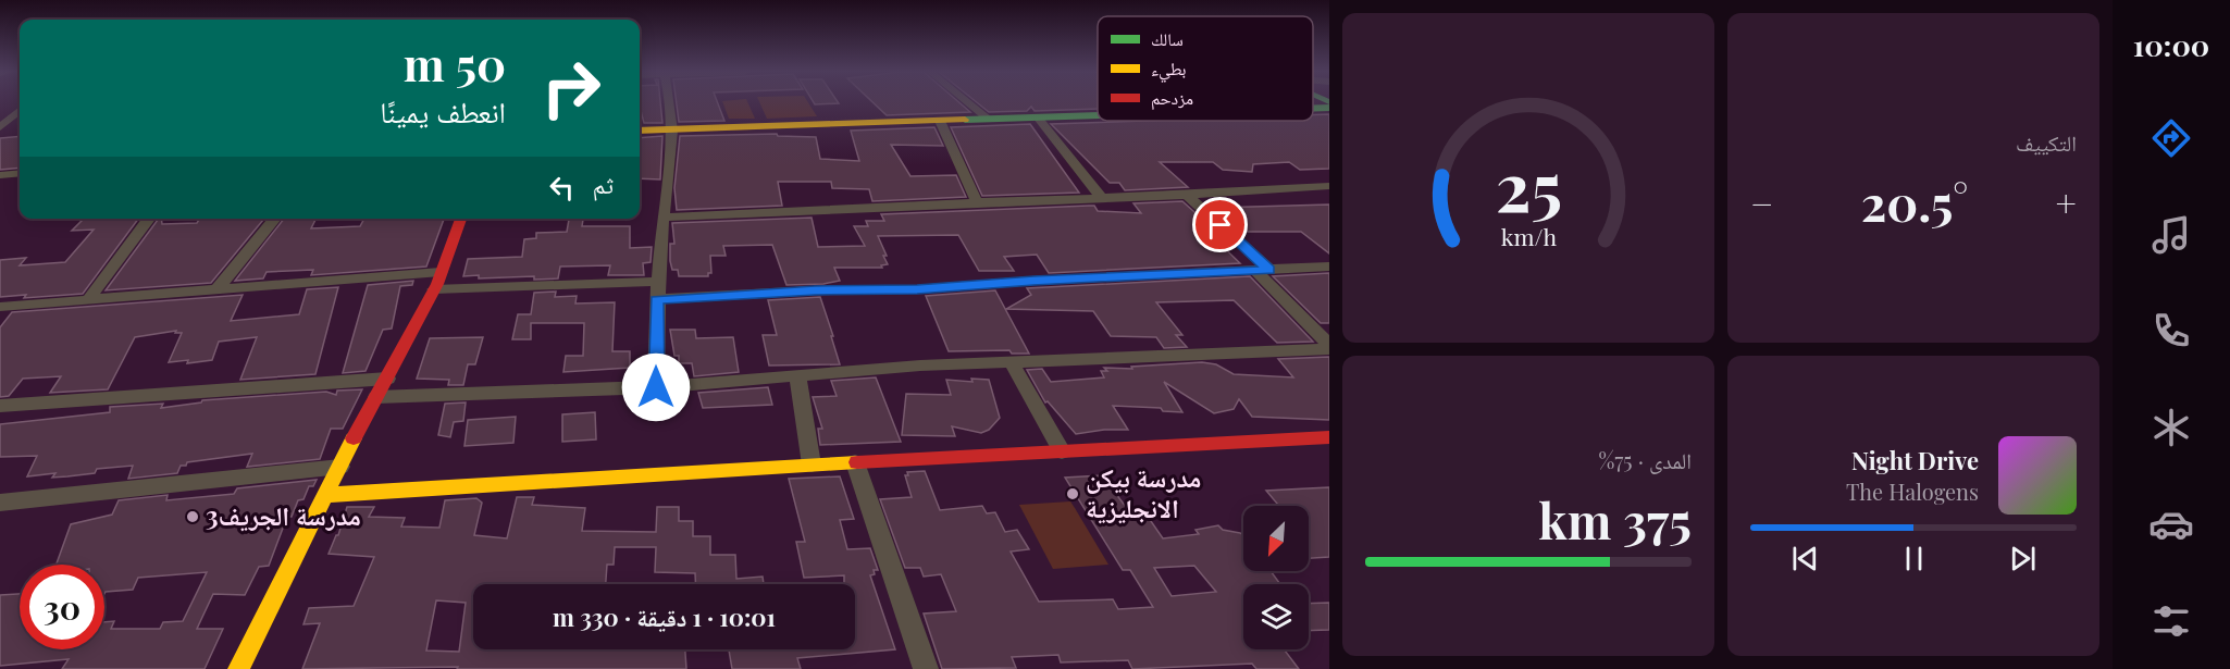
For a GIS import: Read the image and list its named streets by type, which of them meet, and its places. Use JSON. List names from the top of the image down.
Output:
{
  "places": ["مدرسة بيكن الانجليزية", "مدرسة الجريف3"],
  "legend": ["سالك", "بطيء", "مزدحم"],
  "north": "bottom left",
  "page": {
    "tabs": "10:00",
    "tile": [
      "التكييف",
      ["المدى · 75%", "375 km"]
    ],
    "turn": ["50 m", "انعطف يمينًا"],
    "then": "ثم",
    "heat": ["−", "20.5°", "+"],
    "song": ["Night Drive", "The Halogens"],
    "limit": "30",
    "trip": "10:01 · 1 دقيقة · 330 m",
    "gauge": ["25", "km/h"]
  }
}
